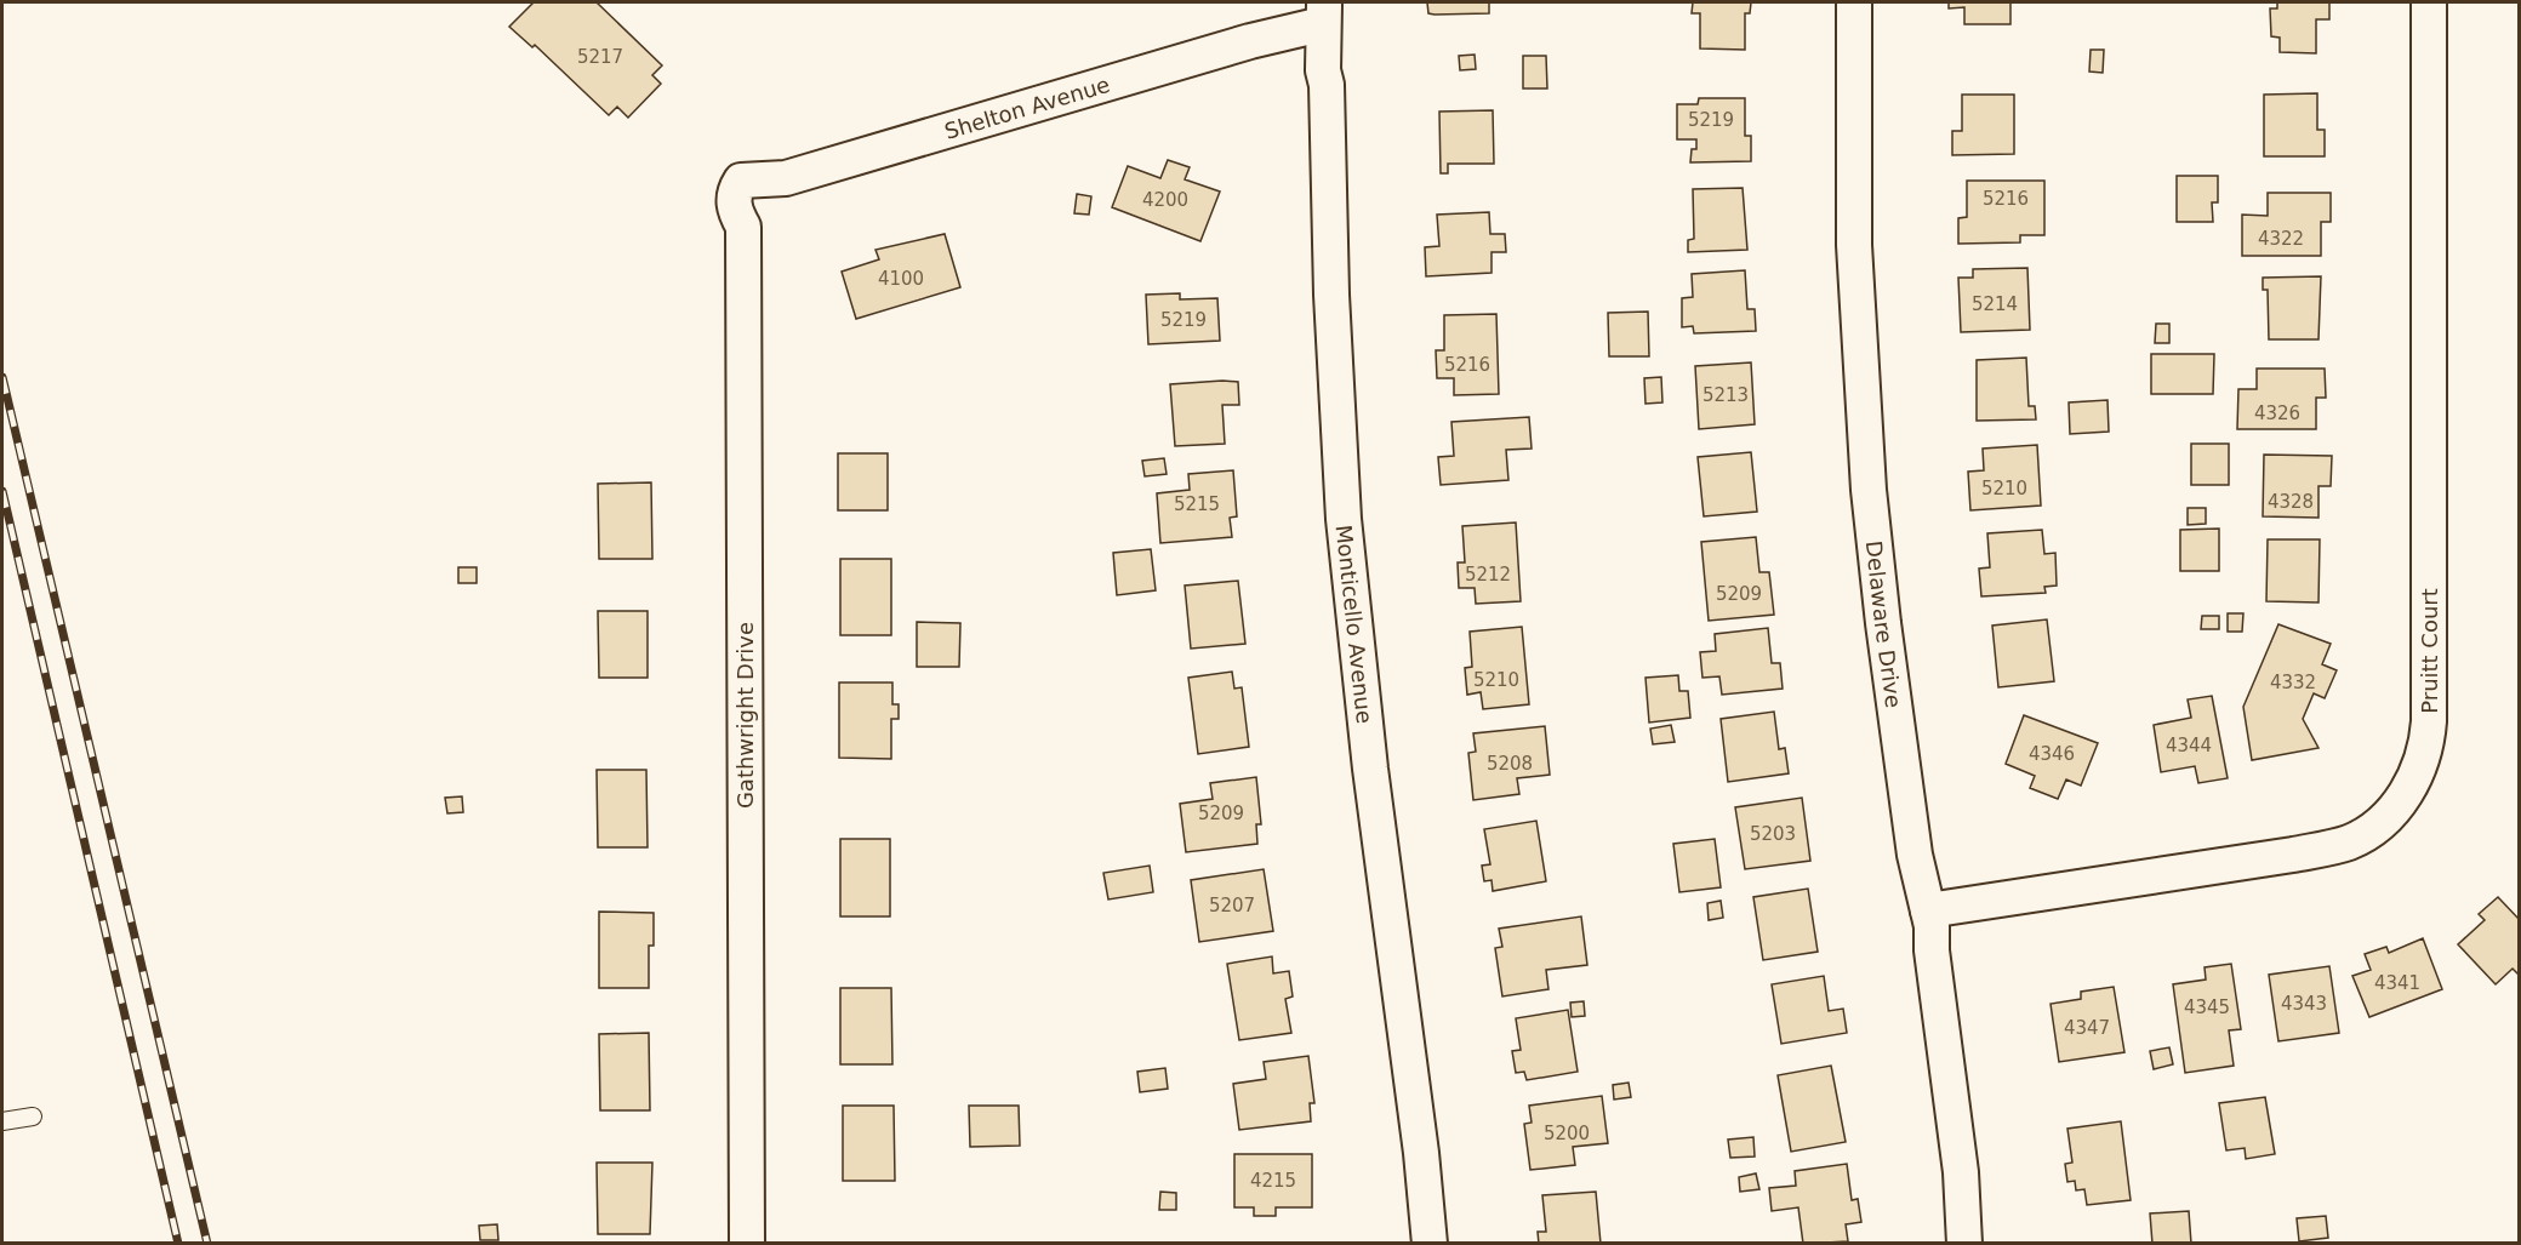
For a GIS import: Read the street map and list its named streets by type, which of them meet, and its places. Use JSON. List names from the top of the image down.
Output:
{
  "streets": {
    "street": [
      "Shelton Avenue",
      "Monticello Avenue",
      "Delaware Drive",
      "Pruitt Court",
      "Gathwright Drive"
    ]
  },
  "crossings": [
    ["Shelton Avenue", "Monticello Avenue"],
    ["Shelton Avenue", "Gathwright Drive"],
    ["Delaware Drive", "Pruitt Court"]
  ],
  "house_numbers": [
    "5217",
    "5219",
    "5216",
    "4200",
    "4322",
    "4100",
    "5214",
    "5219",
    "5216",
    "5213",
    "4326",
    "5210",
    "4328",
    "5215",
    "5212",
    "5209",
    "5210",
    "4332",
    "4344",
    "4346",
    "5208",
    "5209",
    "5203",
    "5207",
    "4341",
    "4343",
    "4345",
    "4347",
    "5200",
    "4215"
  ]
}
